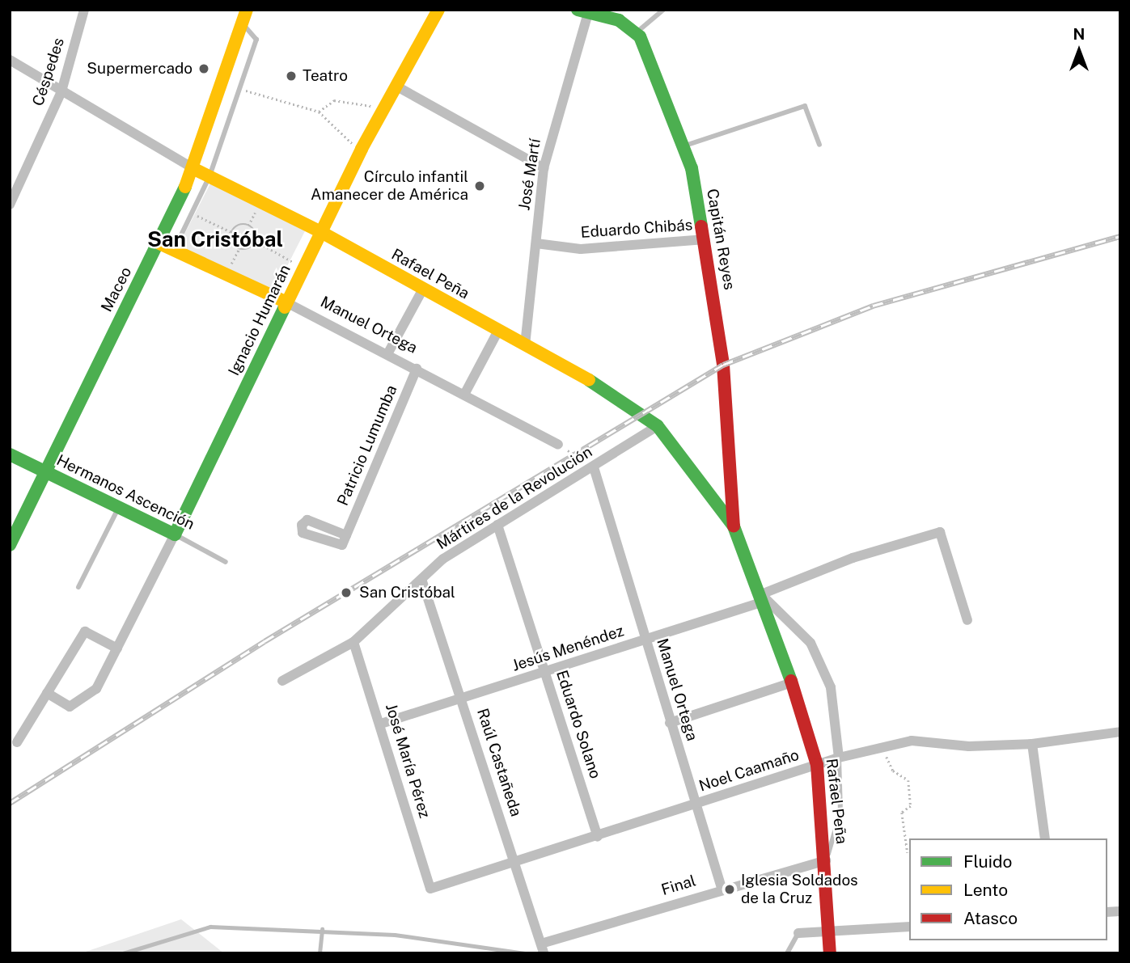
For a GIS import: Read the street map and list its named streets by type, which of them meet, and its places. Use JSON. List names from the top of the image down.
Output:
{
  "streets": {
    "street": [
      "Céspedes",
      "José Martí",
      "Eduardo Chibás",
      "Capitán Reyes",
      "Rafael Peña",
      "Maceo",
      "Ignacio Humarán",
      "Manuel Ortega",
      "Patricio Lumumba",
      "Hermanos Ascención",
      "Mártires de la Revolución",
      "Jesús Menéndez",
      "Eduardo Solano",
      "José María Pérez",
      "Raúl Castañeda",
      "Noel Caamaño",
      "Final"
    ]
  },
  "crossings": [
    ["Céspedes", "Rafael Peña"],
    ["José Martí", "Eduardo Chibás"],
    ["José Martí", "Capitán Reyes"],
    ["José Martí", "Rafael Peña"],
    ["Eduardo Chibás", "Capitán Reyes"],
    ["Capitán Reyes", "Rafael Peña"],
    ["Rafael Peña", "Maceo"],
    ["Rafael Peña", "Ignacio Humarán"],
    ["Rafael Peña", "Mártires de la Revolución"],
    ["Rafael Peña", "Jesús Menéndez"],
    ["Rafael Peña", "Noel Caamaño"],
    ["Rafael Peña", "Final"],
    ["Maceo", "Manuel Ortega"],
    ["Maceo", "Hermanos Ascención"],
    ["Ignacio Humarán", "Manuel Ortega"],
    ["Ignacio Humarán", "Hermanos Ascención"],
    ["Manuel Ortega", "Patricio Lumumba"],
    ["Manuel Ortega", "Mártires de la Revolución"],
    ["Manuel Ortega", "Jesús Menéndez"],
    ["Manuel Ortega", "Noel Caamaño"],
    ["Manuel Ortega", "Final"],
    ["Mártires de la Revolución", "Eduardo Solano"],
    ["Mártires de la Revolución", "José María Pérez"],
    ["Mártires de la Revolución", "Raúl Castañeda"],
    ["Jesús Menéndez", "Eduardo Solano"],
    ["Jesús Menéndez", "José María Pérez"],
    ["Jesús Menéndez", "Raúl Castañeda"],
    ["Eduardo Solano", "Noel Caamaño"],
    ["José María Pérez", "Noel Caamaño"],
    ["Raúl Castañeda", "Noel Caamaño"],
    ["Raúl Castañeda", "Final"]
  ],
  "districts": ["San Cristóbal"],
  "places": [
    "Supermercado",
    "Teatro",
    "Círculo infantil Amanecer de América",
    "San Cristóbal",
    "Iglesia Soldados de la Cruz"
  ],
  "legend": ["Fluido", "Lento", "Atasco"],
  "north": "top"
}
